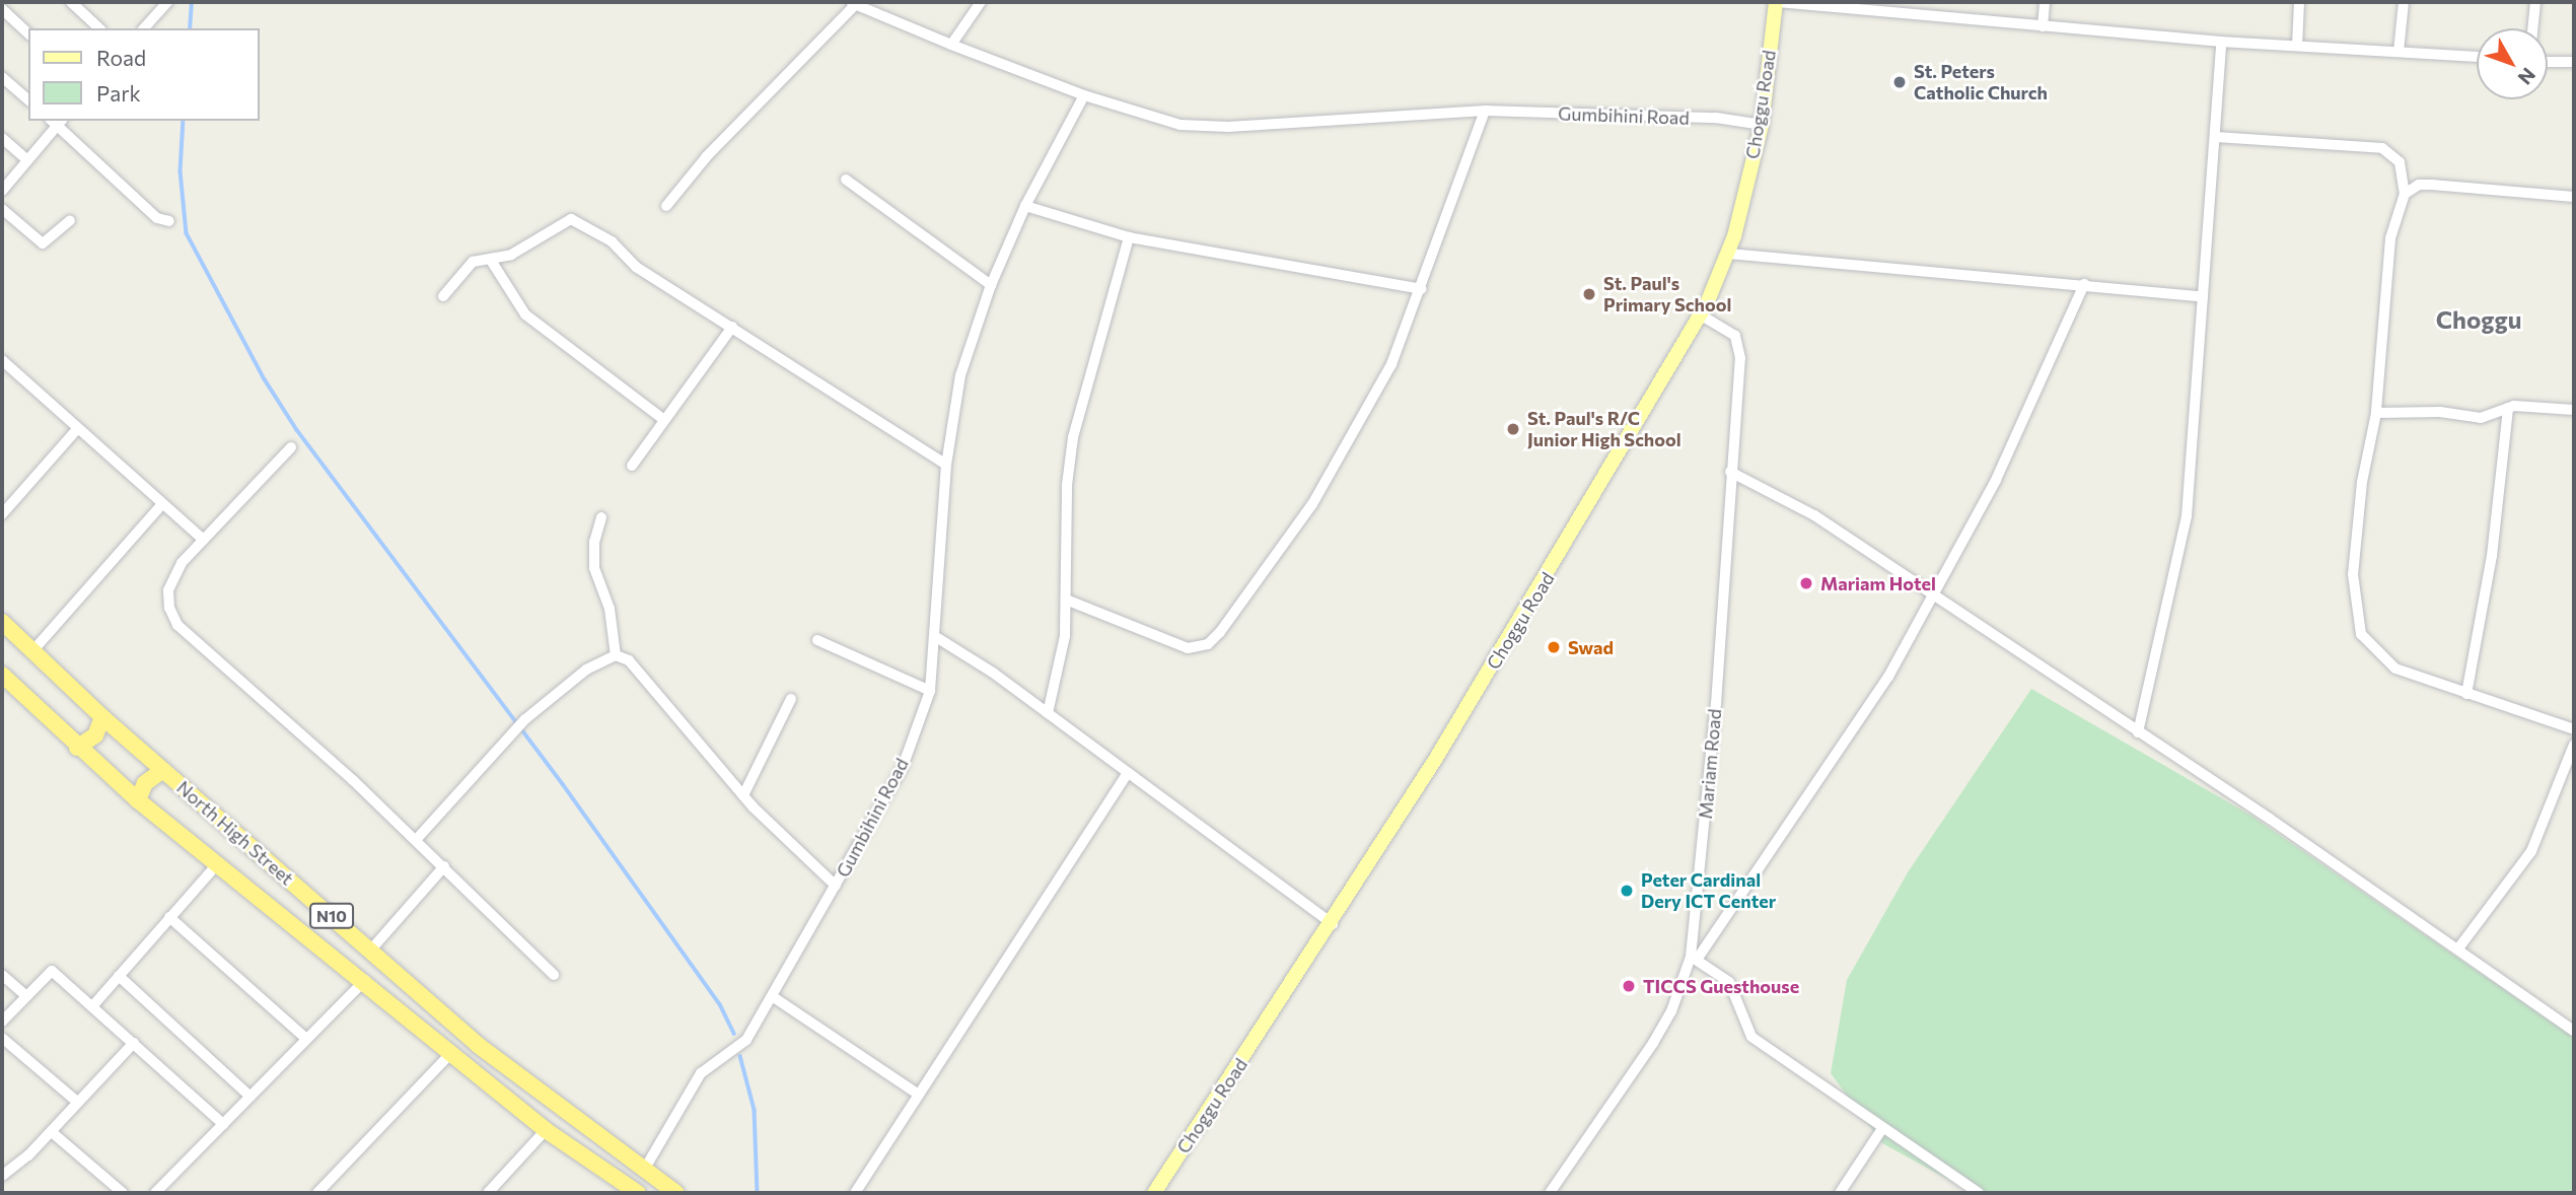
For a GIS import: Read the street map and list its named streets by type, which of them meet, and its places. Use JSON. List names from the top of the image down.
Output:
{
  "streets": {
    "highway": ["North High Street", "N10"],
    "main road": ["Choggu Road"],
    "street": ["Gumbihini Road", "Mariam Road"]
  },
  "crossings": [
    ["Choggu Road", "Gumbihini Road"],
    ["Choggu Road", "Mariam Road"],
    ["Gumbihini Road", "North High Street"]
  ],
  "districts": ["Choggu"],
  "places": [
    "St. Peters Catholic Church",
    "St. Paul's Primary School",
    "St. Paul's R/C Junior High School",
    "Mariam Hotel",
    "Swad",
    "Peter Cardinal Dery ICT Center",
    "TICCS Guesthouse"
  ],
  "legend": ["Road", "Park"],
  "north": "bottom right"
}
